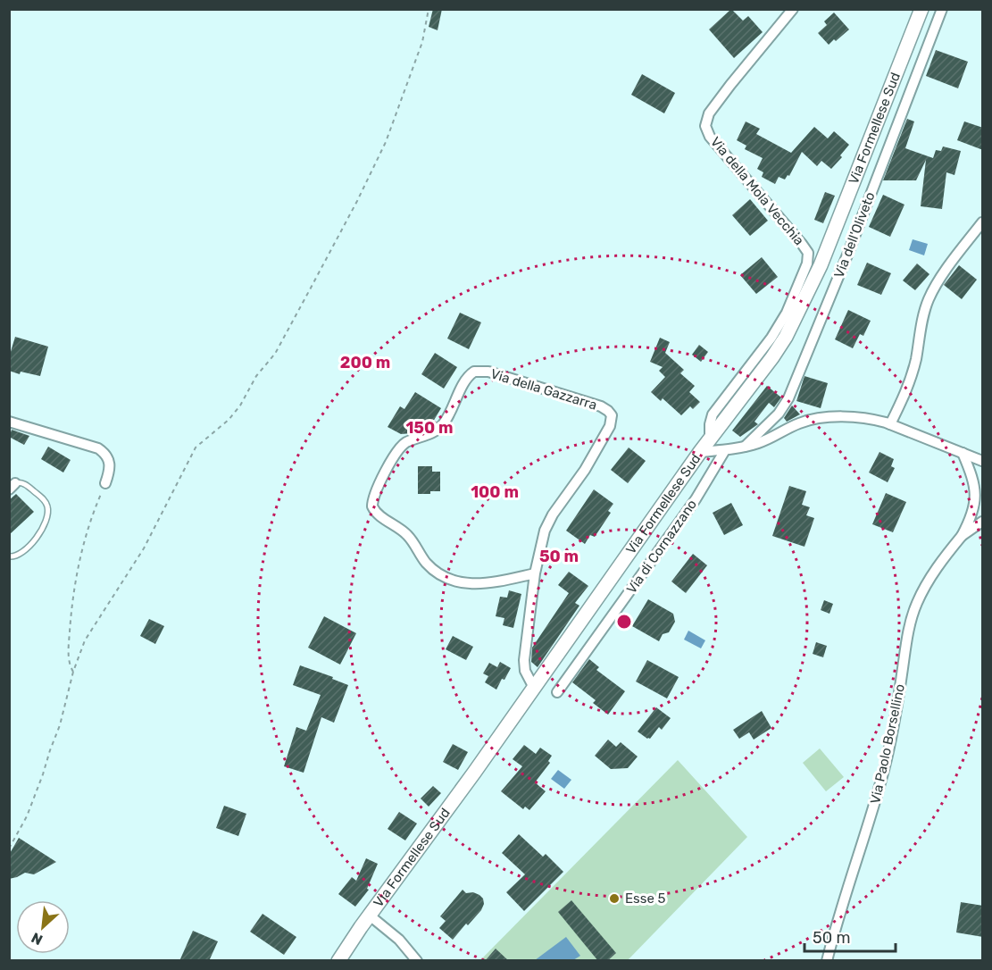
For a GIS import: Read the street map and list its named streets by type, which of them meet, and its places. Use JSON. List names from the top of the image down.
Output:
{
  "streets": {
    "street": [
      "Via Formellese Sud",
      "Via della Mola Vecchia",
      "Via dell'Oliveto",
      "Via della Gazzarra",
      "Via di Cornazzano",
      "Via Paolo Borsellino"
    ]
  },
  "crossings": [
    ["Via Formellese Sud", "Via della Mola Vecchia"],
    ["Via Formellese Sud", "Via della Gazzarra"]
  ],
  "places": ["Esse 5"],
  "scale_bar": "50 m",
  "north": "bottom left",
  "rings": [
    "200 m",
    "150 m",
    "100 m",
    "50 m"
  ]
}
